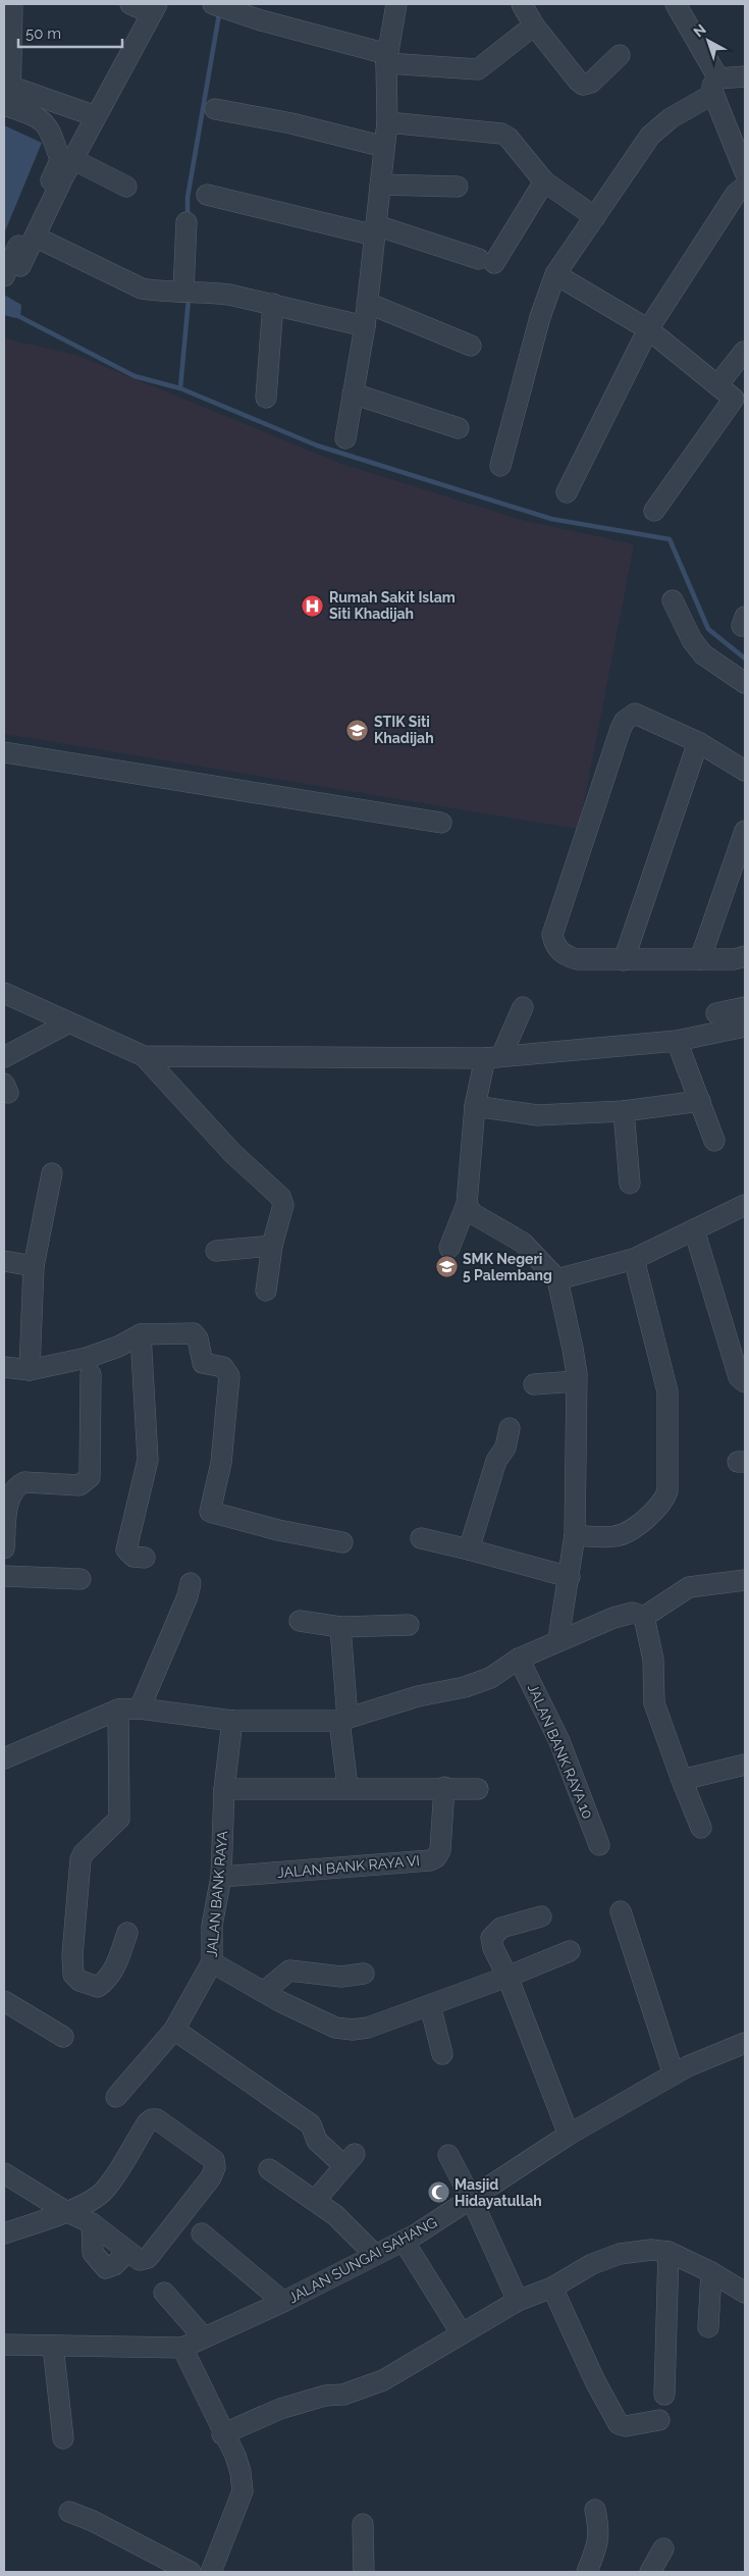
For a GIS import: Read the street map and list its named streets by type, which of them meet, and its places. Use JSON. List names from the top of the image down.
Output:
{
  "streets": {
    "street": [
      "JALAN BANK RAYA 10",
      "JALAN BANK RAYA VI",
      "JALAN BANK RAYA",
      "JALAN SUNGAI SAHANG"
    ]
  },
  "crossings": [
    ["JALAN BANK RAYA VI", "JALAN BANK RAYA"]
  ],
  "places": {
    "hospital": ["Rumah Sakit Islam Siti Khadijah"],
    "school or university": ["STIK Siti Khadijah", "SMK Negeri 5 Palembang"],
    "mosque": ["Masjid Hidayatullah"]
  },
  "scale_bar": "50 m",
  "north": "top left"
}
